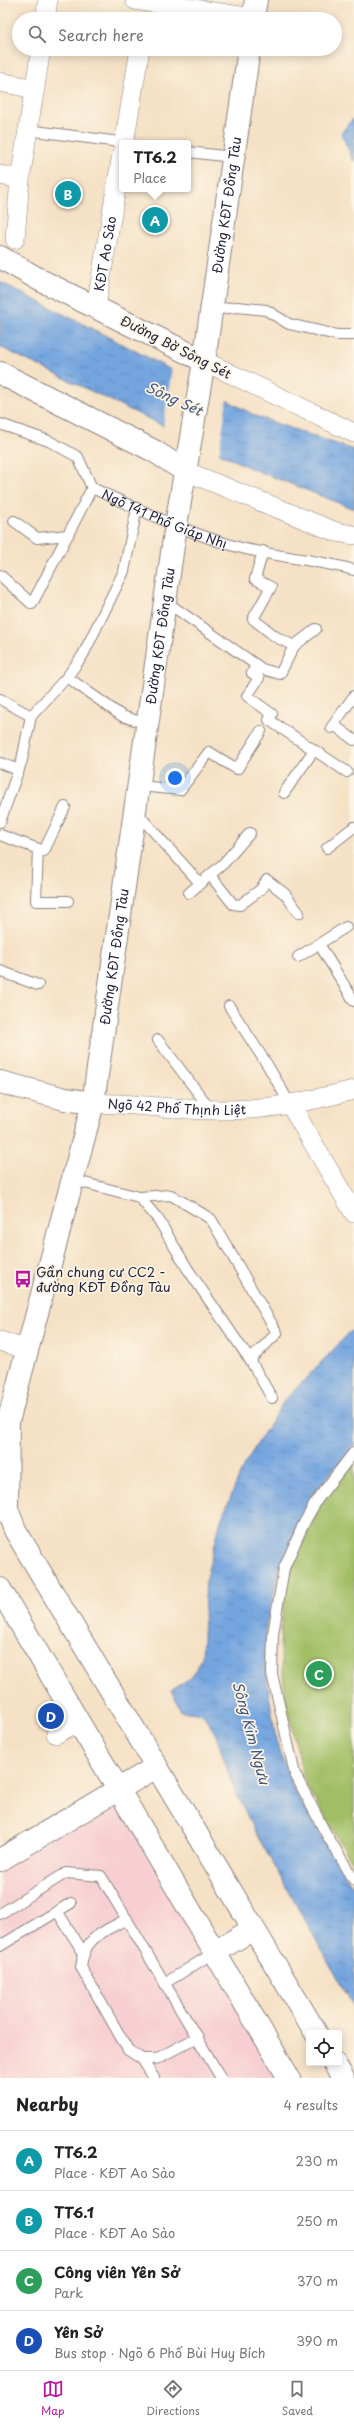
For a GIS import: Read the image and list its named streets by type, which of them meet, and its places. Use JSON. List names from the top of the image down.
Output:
{
  "streets": {
    "main road": ["Đường KĐT Đồng Tàu", "Đường Bờ Sông Sét", "Ngõ 42 Phố Thịnh Liệt"],
    "street": ["KĐT Ao Sào"],
    "lane": ["Ngõ 141 Phố Giáp Nhị"]
  },
  "crossings": [
    ["Đường KĐT Đồng Tàu", "Đường Bờ Sông Sét"],
    ["Đường KĐT Đồng Tàu", "Ngõ 141 Phố Giáp Nhị"],
    ["Đường KĐT Đồng Tàu", "Ngõ 42 Phố Thịnh Liệt"],
    ["KĐT Ao Sào", "Đường Bờ Sông Sét"]
  ],
  "water": ["Sông Sét", "Sông Kim Ngưu"],
  "places": {
    "bus stop": ["Gần chung cư CC2 - đường KĐT Đồng Tàu"]
  },
  "page": {
    "search": "Search here",
    "popup": ["TT6.2", "Place"],
    "pins": [
      "B",
      "A",
      "C",
      "D"
    ],
    "heading": ["Nearby", "4 results"],
    "list": [
      {
        "mark": "A",
        "name": "TT6.2",
        "note": "Place · KĐT Ao Sào",
        "value": "230 m"
      },
      {
        "mark": "B",
        "name": "TT6.1",
        "note": "Place · KĐT Ao Sào",
        "value": "250 m"
      },
      {
        "mark": "C",
        "name": "Công viên Yên Sở",
        "note": "Park",
        "value": "370 m"
      },
      {
        "mark": "D",
        "name": "Yên Sở",
        "note": "Bus stop · Ngõ 6 Phố Bùi Huy Bích",
        "value": "390 m"
      }
    ],
    "nav": ["Map", "Directions", "Saved"]
  }
}
